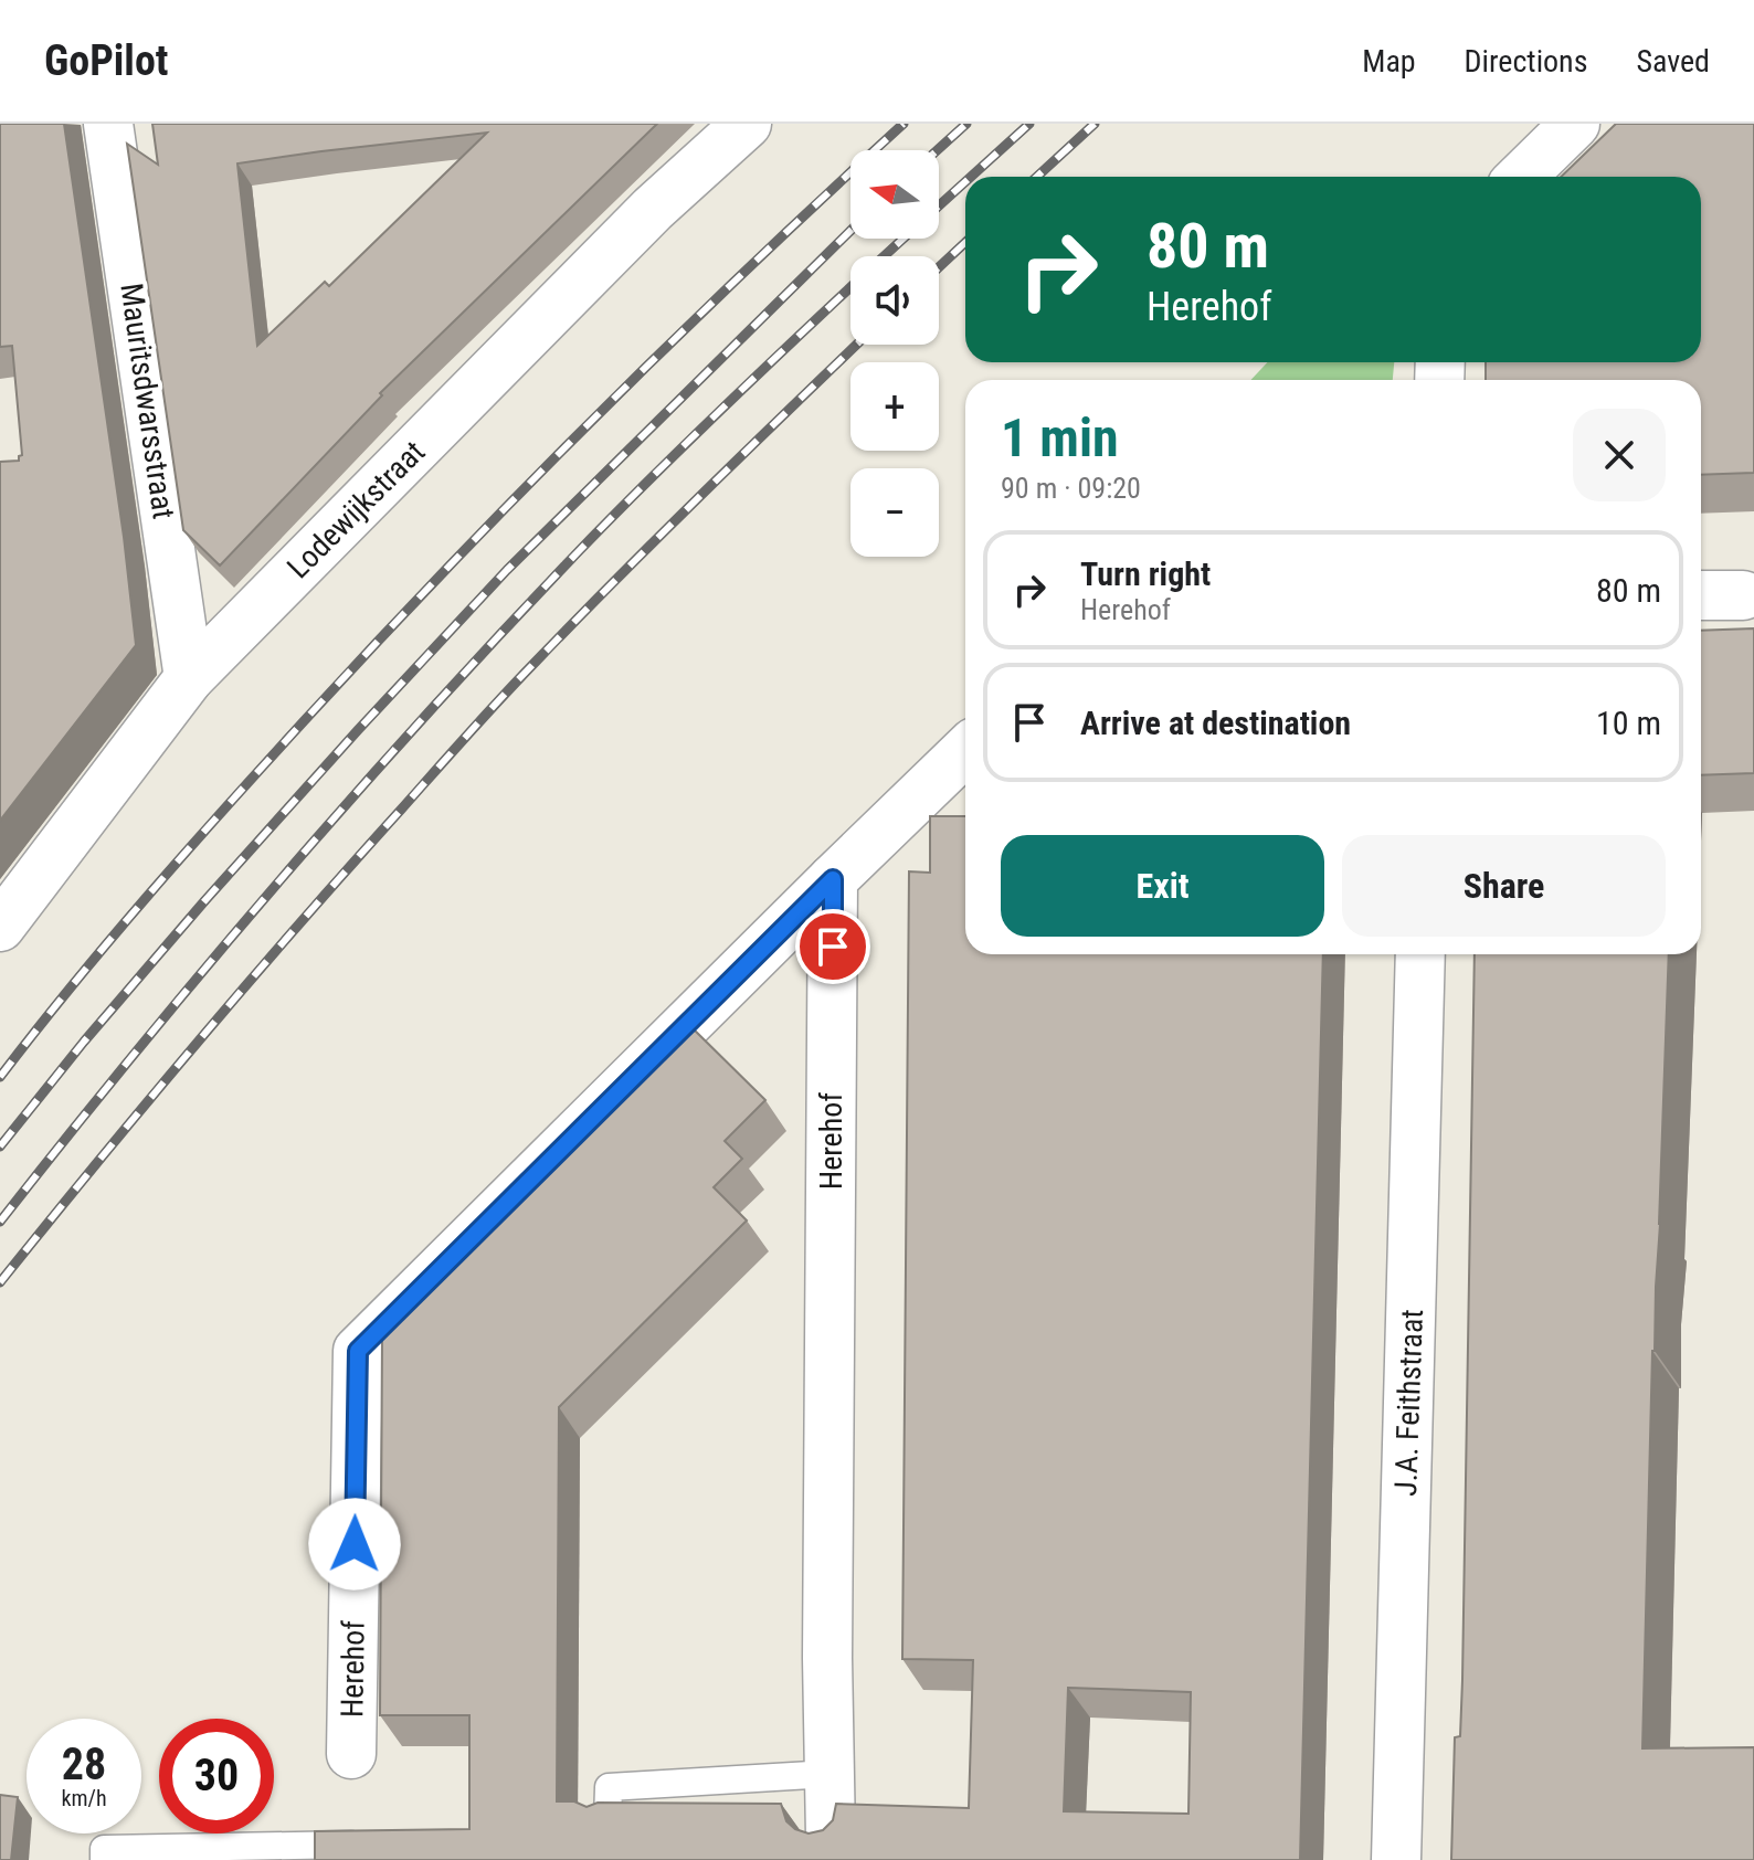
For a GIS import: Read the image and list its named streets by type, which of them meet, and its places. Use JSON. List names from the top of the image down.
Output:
{
  "streets": {
    "street": [
      "Mauritsdwarsstraat",
      "Lodewijkstraat",
      "Herehof",
      "J.A. Feithstraat"
    ]
  },
  "crossings": [
    ["Mauritsdwarsstraat", "Lodewijkstraat"]
  ],
  "north": "left",
  "page": {
    "header": "GoPilot",
    "nav": ["Map", "Directions", "Saved"],
    "map_buttons": ["+", "−"],
    "turn": ["80 m", "Herehof"],
    "heading": ["1 min", "90 m · 09:20"],
    "list": [
      {
        "name": "Turn right",
        "note": "Herehof",
        "value": "80 m"
      },
      {
        "name": "Arrive at destination",
        "value": "10 m"
      }
    ],
    "buttons": ["Exit", "Share"],
    "speed": "28 km/h",
    "limit": "30"
  }
}
